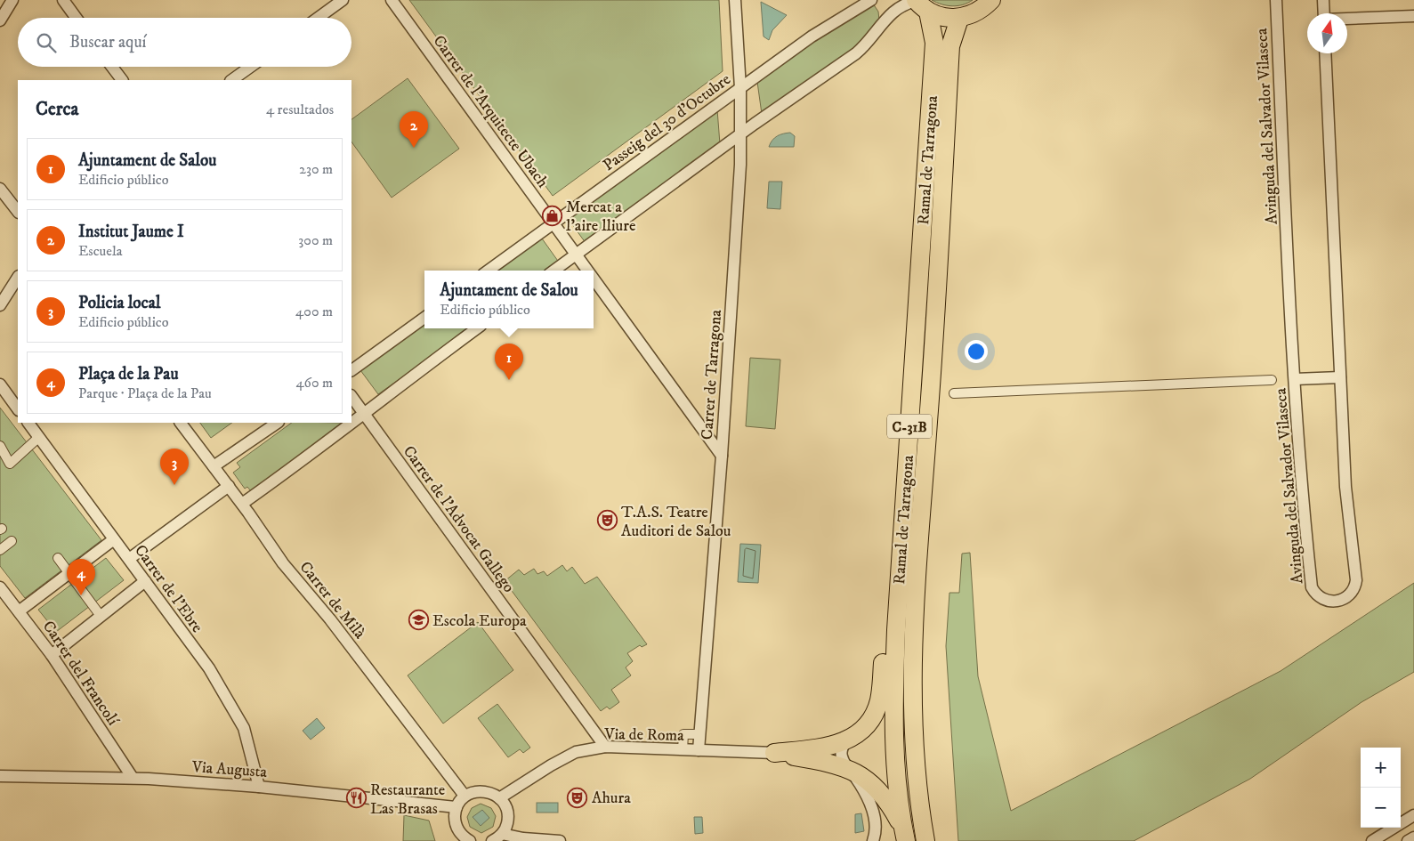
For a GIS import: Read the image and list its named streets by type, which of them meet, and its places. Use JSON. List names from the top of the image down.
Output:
{
  "streets": {
    "main road": ["Ramal de Tarragona", "C-31B"],
    "street": [
      "Carrer de l'Arquitecte Ubach",
      "Passeig del 30 d'Octubre",
      "Avinguda del Salvador Vilaseca",
      "Carrer de Tarragona",
      "Carrer de l'Advocat Gallego",
      "Carrer de l'Ebre",
      "Carrer de Milà",
      "Carrer del Francolí",
      "Via de Roma",
      "Via Augusta"
    ]
  },
  "crossings": [
    ["Carrer de l'Arquitecte Ubach", "Passeig del 30 d'Octubre"],
    ["Carrer de l'Arquitecte Ubach", "Carrer de Tarragona"],
    ["Passeig del 30 d'Octubre", "Carrer de Tarragona"],
    ["Ramal de Tarragona", "C-31B"],
    ["Carrer de Tarragona", "Via de Roma"],
    ["C-31B", "Via de Roma"],
    ["Carrer de l'Advocat Gallego", "Via de Roma"],
    ["Carrer de l'Ebre", "Via Augusta"],
    ["Carrer del Francolí", "Via Augusta"]
  ],
  "places": {
    "shop": ["Mercat a l'aire lliure"],
    "theatre": ["T.A.S. Teatre Auditori de Salou", "Ahura"],
    "school or university": ["Escola Europa"],
    "restaurant": ["Restaurante Las Brasas"]
  },
  "north": "top",
  "page": {
    "search": "Buscar aquí",
    "heading": ["Cerca", "4 resultados"],
    "pins": [
      "2",
      "1",
      "3",
      "4"
    ],
    "list": [
      {
        "mark": "1",
        "name": "Ajuntament de Salou",
        "note": "Edificio público",
        "value": "230 m"
      },
      {
        "mark": "2",
        "name": "Institut Jaume I",
        "note": "Escuela",
        "value": "300 m"
      },
      {
        "mark": "3",
        "name": "Policia local",
        "note": "Edificio público",
        "value": "400 m"
      },
      {
        "mark": "4",
        "name": "Plaça de la Pau",
        "note": "Parque · Plaça de la Pau",
        "value": "460 m"
      }
    ],
    "popup": ["Ajuntament de Salou", "Edificio público"],
    "map_buttons": ["+", "−"]
  }
}
